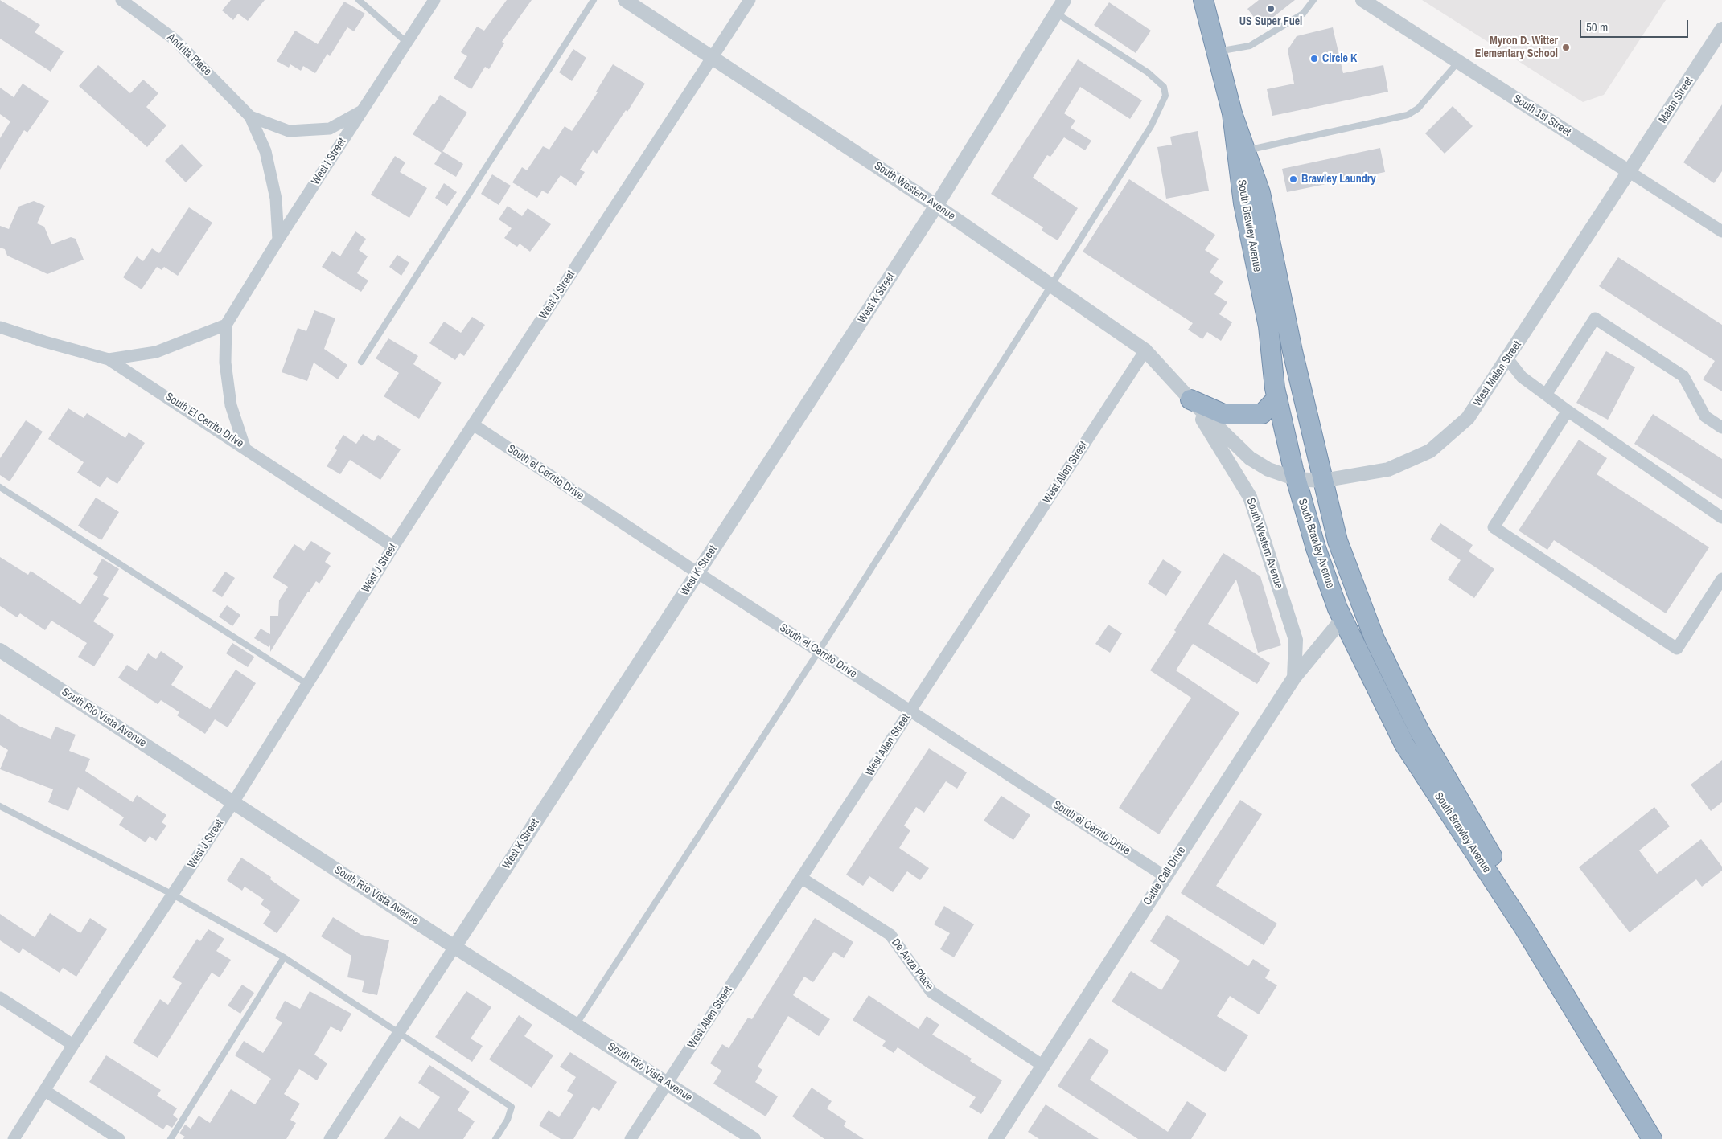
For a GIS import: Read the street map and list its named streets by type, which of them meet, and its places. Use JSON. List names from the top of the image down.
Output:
{
  "streets": {
    "highway": ["South Brawley Avenue"],
    "street": [
      "Andrita Place",
      "Malan Street",
      "South 1st Street",
      "West I Street",
      "South Western Avenue",
      "West J Street",
      "West K Street",
      "West Malan Street",
      "South El Cerrito Drive",
      "South el Cerrito Drive",
      "West Allen Street",
      "South Rio Vista Avenue",
      "Cattle Call Drive",
      "De Anza Place"
    ]
  },
  "crossings": [
    ["Andrita Place", "West I Street"],
    ["Malan Street", "South 1st Street"],
    ["Malan Street", "West Malan Street"],
    ["South 1st Street", "West Malan Street"],
    ["South Western Avenue", "South Brawley Avenue"],
    ["South Western Avenue", "West J Street"],
    ["South Western Avenue", "West K Street"],
    ["South Western Avenue", "West Malan Street"],
    ["South Western Avenue", "West Allen Street"],
    ["South Western Avenue", "Cattle Call Drive"],
    ["South Brawley Avenue", "West Malan Street"],
    ["South Brawley Avenue", "Cattle Call Drive"],
    ["West J Street", "South El Cerrito Drive"],
    ["West J Street", "South el Cerrito Drive"],
    ["West J Street", "South Rio Vista Avenue"],
    ["West K Street", "South el Cerrito Drive"],
    ["West K Street", "South Rio Vista Avenue"],
    ["South el Cerrito Drive", "West Allen Street"],
    ["South el Cerrito Drive", "Cattle Call Drive"],
    ["West Allen Street", "South Rio Vista Avenue"],
    ["West Allen Street", "De Anza Place"],
    ["Cattle Call Drive", "De Anza Place"]
  ],
  "places": [
    "US Super Fuel",
    "Myron D. Witter Elementary School",
    "Circle K",
    "Brawley Laundry"
  ],
  "scale_bar": "50 m"
}
